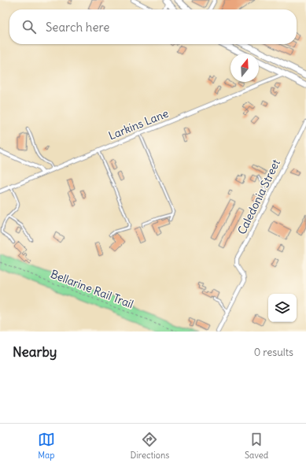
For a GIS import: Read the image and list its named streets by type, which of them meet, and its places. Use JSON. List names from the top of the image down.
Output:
{
  "streets": {
    "street": ["Larkins Lane", "Caledonia Street"],
    "path": ["Bellarine Rail Trail"]
  },
  "north": "top",
  "page": {
    "search": "Search here",
    "heading": ["Nearby", "0 results"],
    "nav": ["Map", "Directions", "Saved"]
  }
}
